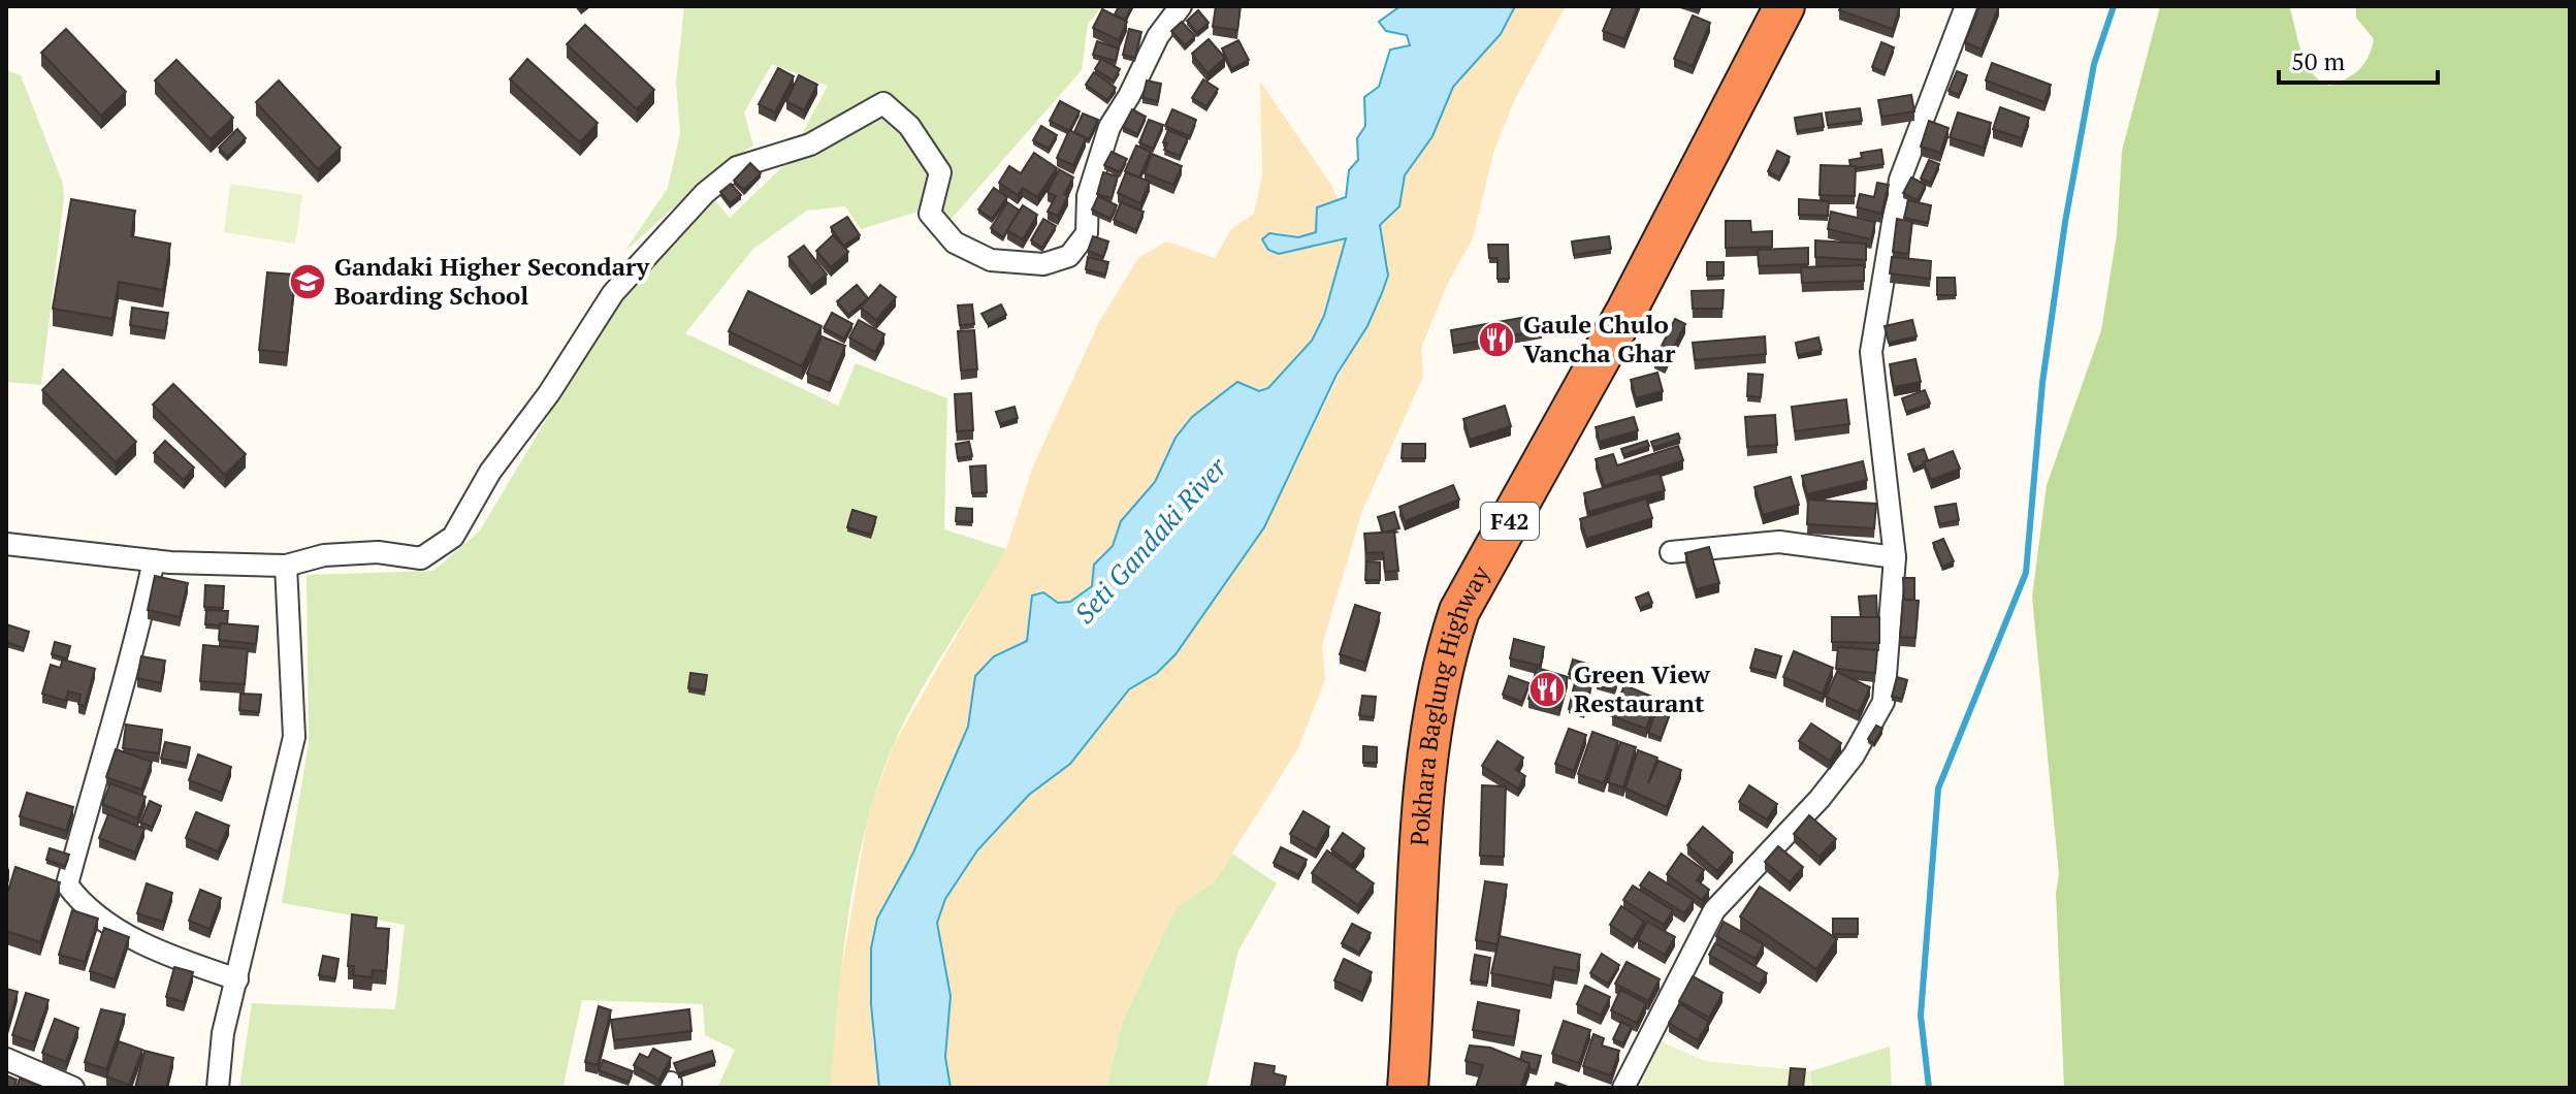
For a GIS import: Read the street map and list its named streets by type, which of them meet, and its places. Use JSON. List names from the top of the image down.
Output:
{
  "streets": {
    "highway": ["F42", "Pokhara Baglung Highway"]
  },
  "water": ["Seti Gandaki River"],
  "places": {
    "school or university": ["Gandaki Higher Secondary Boarding School"],
    "restaurant": ["Gaule Chulo Vancha Ghar", "Green View Restaurant"]
  },
  "scale_bar": "50 m"
}
